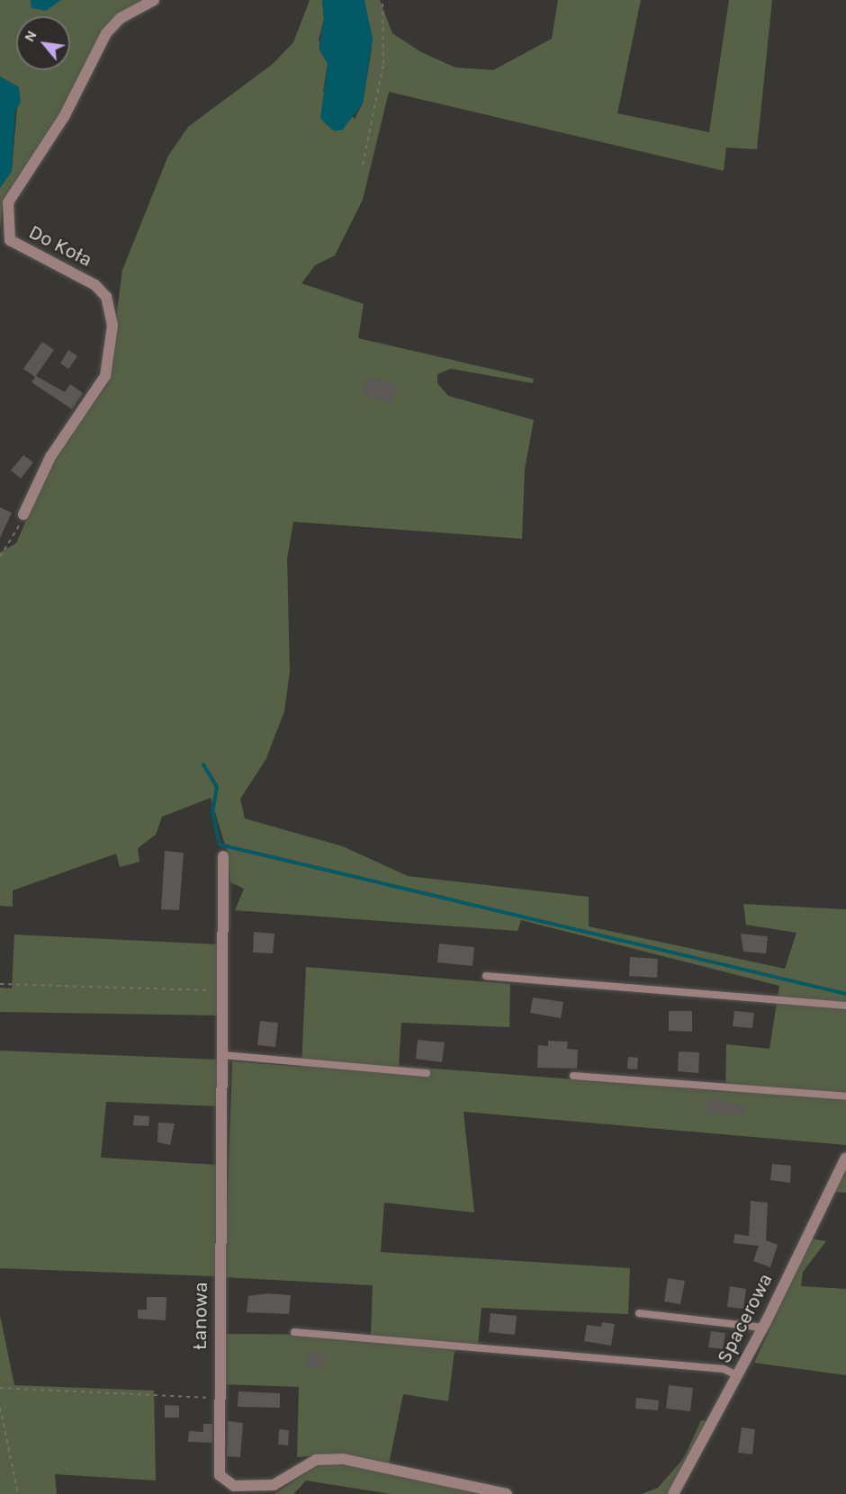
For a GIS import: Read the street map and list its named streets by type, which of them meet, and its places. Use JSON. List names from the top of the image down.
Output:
{
  "streets": {
    "street": ["Do Koła", "Łanowa", "Spacerowa"]
  },
  "north": "top left"
}
